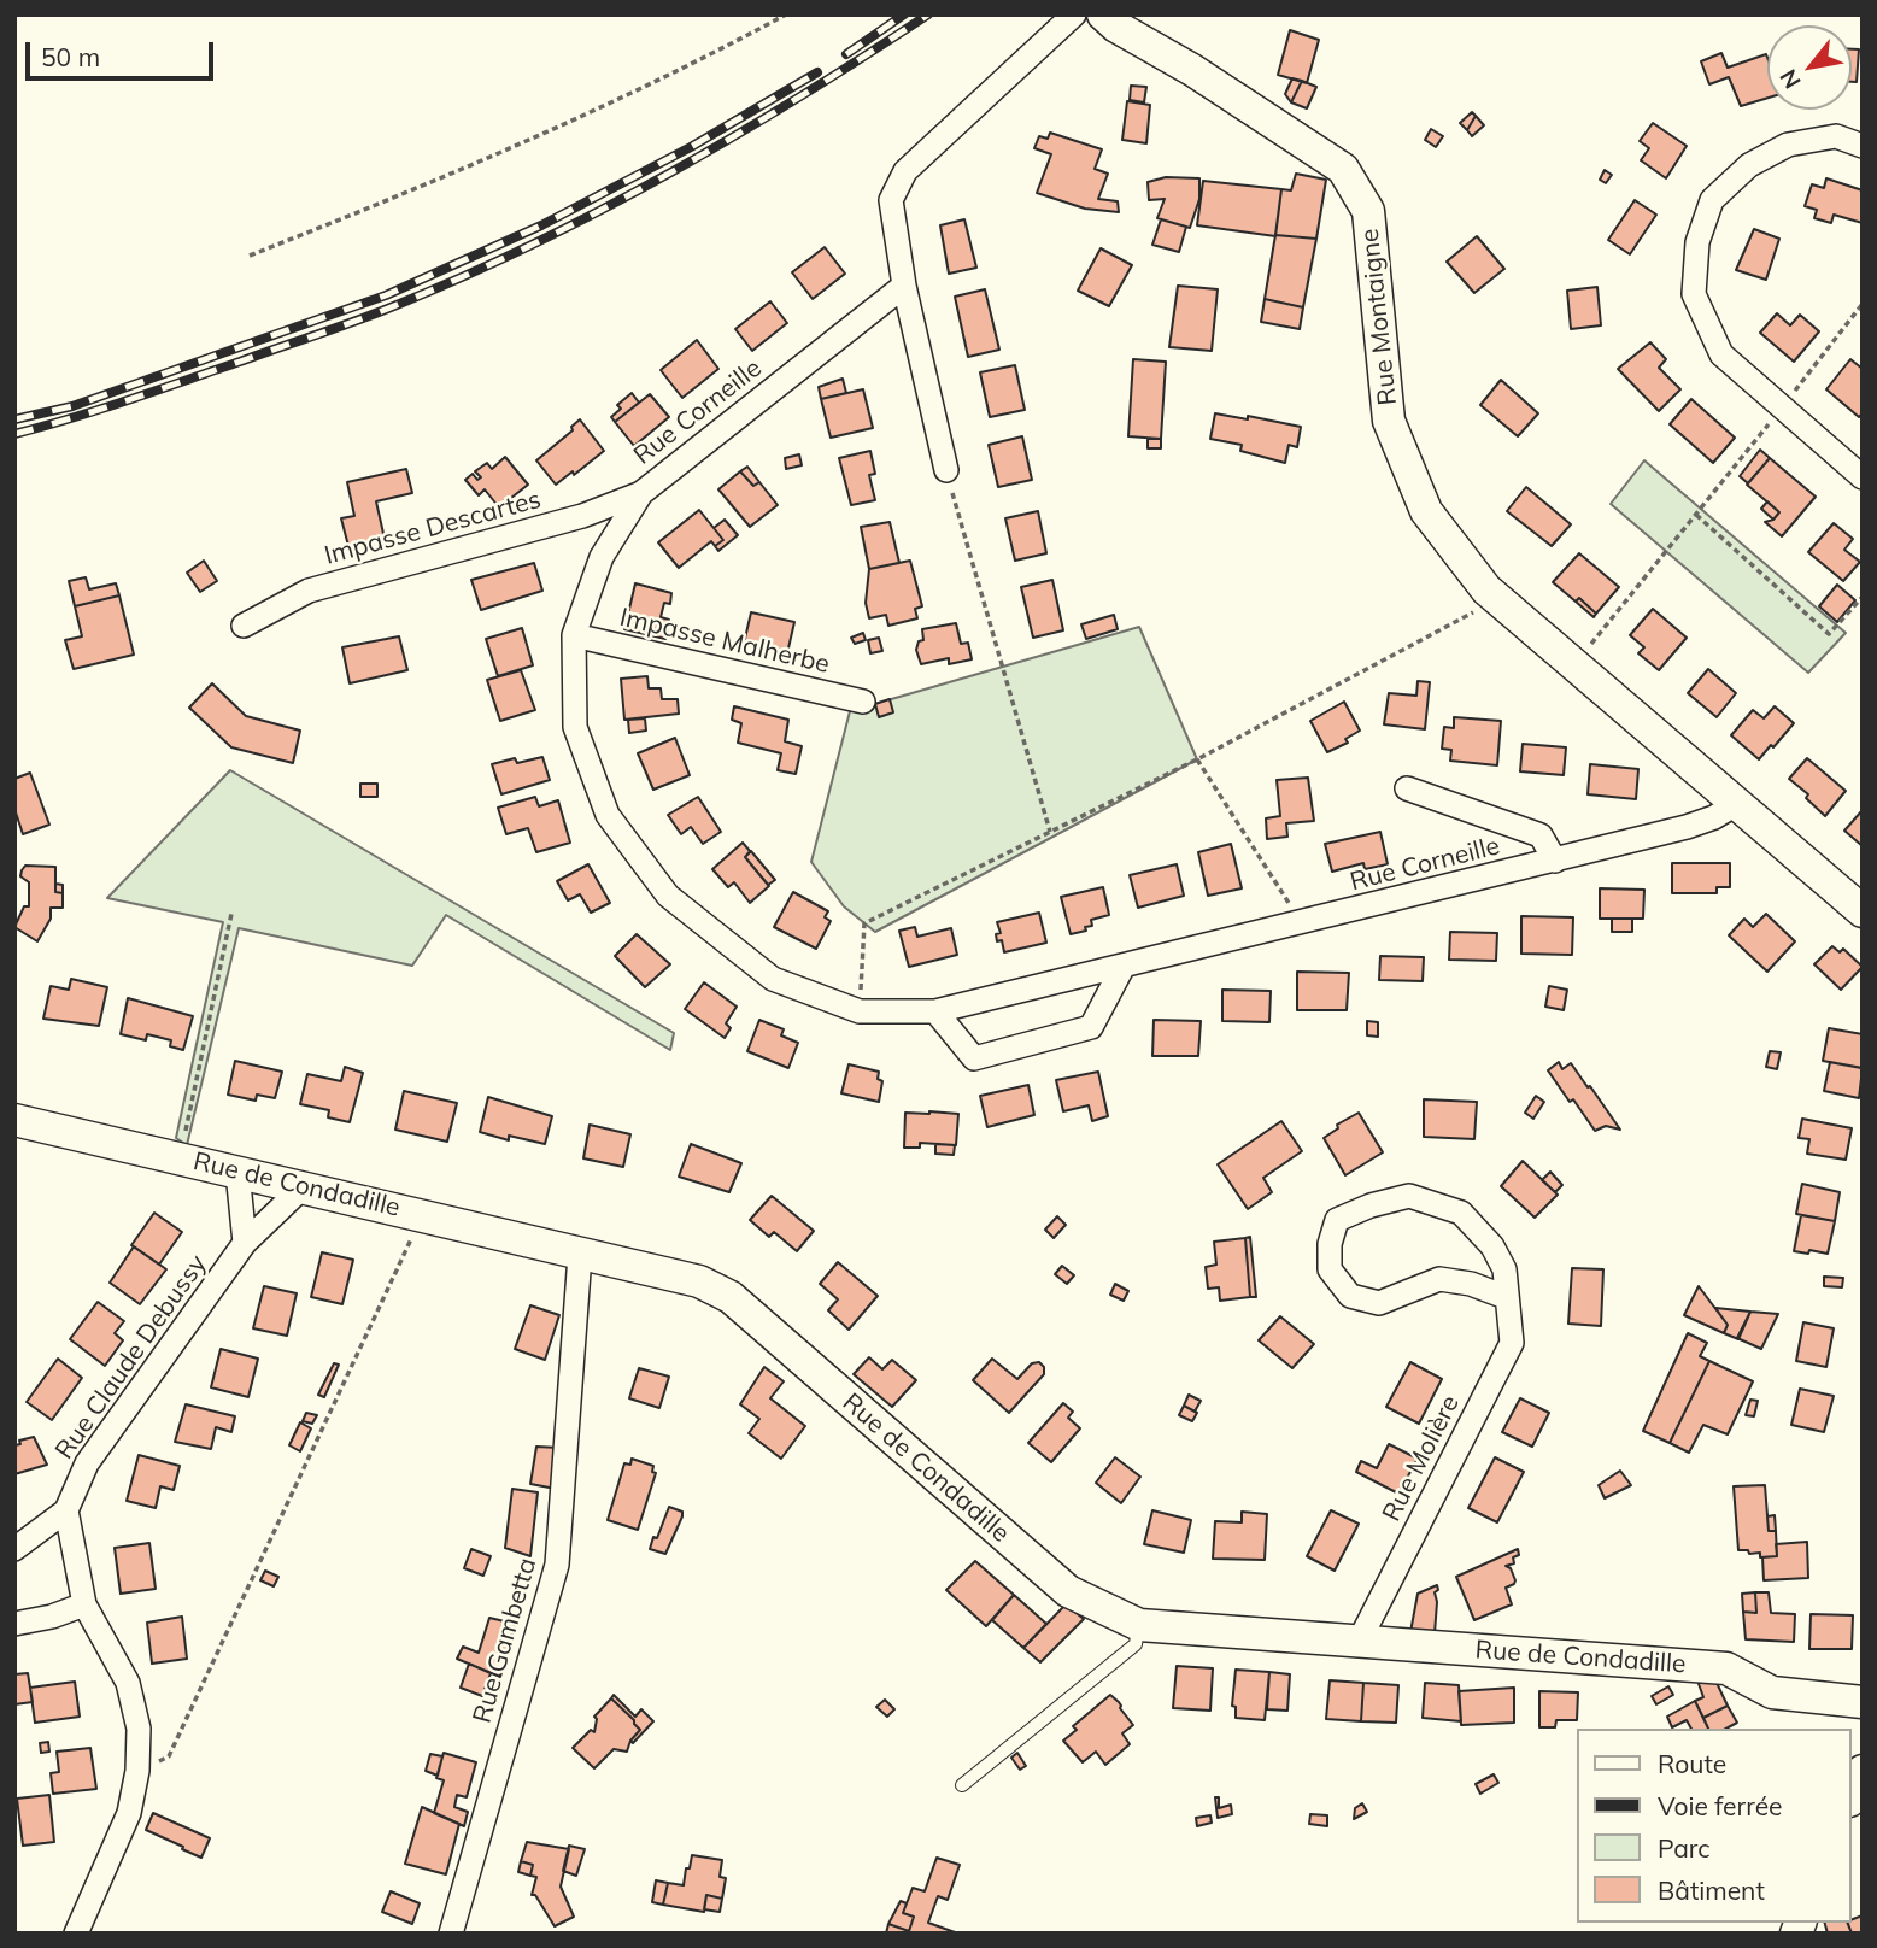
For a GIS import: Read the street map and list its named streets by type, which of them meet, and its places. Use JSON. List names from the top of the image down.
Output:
{
  "streets": {
    "street": [
      "Rue Montaigne",
      "Rue Corneille",
      "Impasse Descartes",
      "Impasse Malherbe",
      "Rue de Condadille",
      "Rue Claude Debussy",
      "Rue Molière",
      "Rue Gambetta"
    ]
  },
  "crossings": [
    ["Rue Montaigne", "Rue Corneille"],
    ["Rue Corneille", "Impasse Descartes"],
    ["Rue Corneille", "Impasse Malherbe"],
    ["Rue de Condadille", "Rue Claude Debussy"],
    ["Rue de Condadille", "Rue Molière"],
    ["Rue de Condadille", "Rue Gambetta"]
  ],
  "legend": [
    "Route",
    "Voie ferrée",
    "Parc",
    "Bâtiment"
  ],
  "scale_bar": "50 m",
  "north": "bottom left"
}
